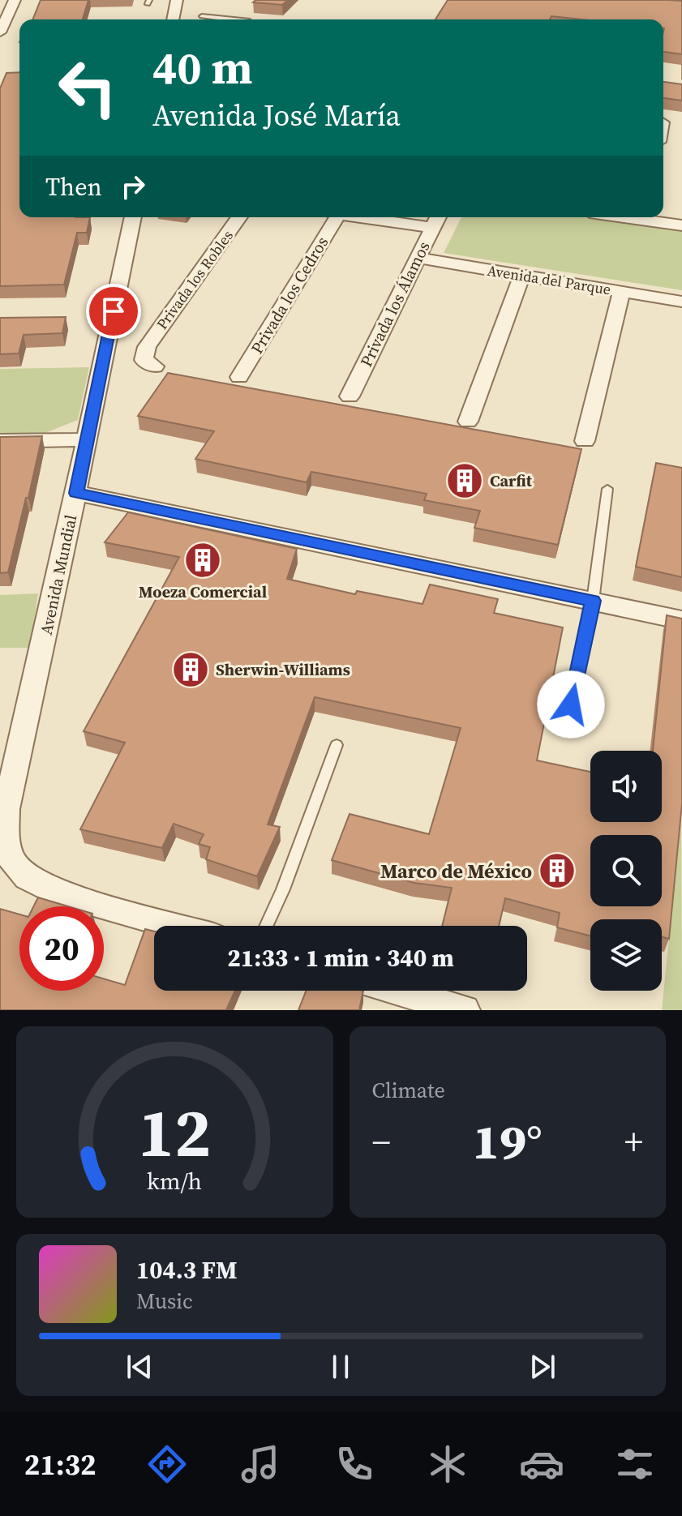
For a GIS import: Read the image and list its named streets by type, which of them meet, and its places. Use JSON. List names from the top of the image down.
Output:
{
  "streets": {
    "street": [
      "Privada los Robles",
      "Avenida del Parque",
      "Privada los Cedros",
      "Privada los Álamos",
      "Avenida Mundial"
    ]
  },
  "crossings": [
    ["Avenida del Parque", "Privada los Álamos"]
  ],
  "places": {
    "building": [
      "Carfit",
      "Moeza Comercial",
      "Sherwin-Williams",
      "Marco de México"
    ]
  },
  "page": {
    "turn": ["40 m", "Avenida José María"],
    "then": "Then",
    "limit": "20",
    "trip": "21:33 · 1 min · 340 m",
    "tile": "Climate",
    "heat": ["−", "19°", "+"],
    "song": ["104.3 FM", "Music"],
    "tabs": "21:32",
    "gauge": ["12", "km/h"]
  }
}
